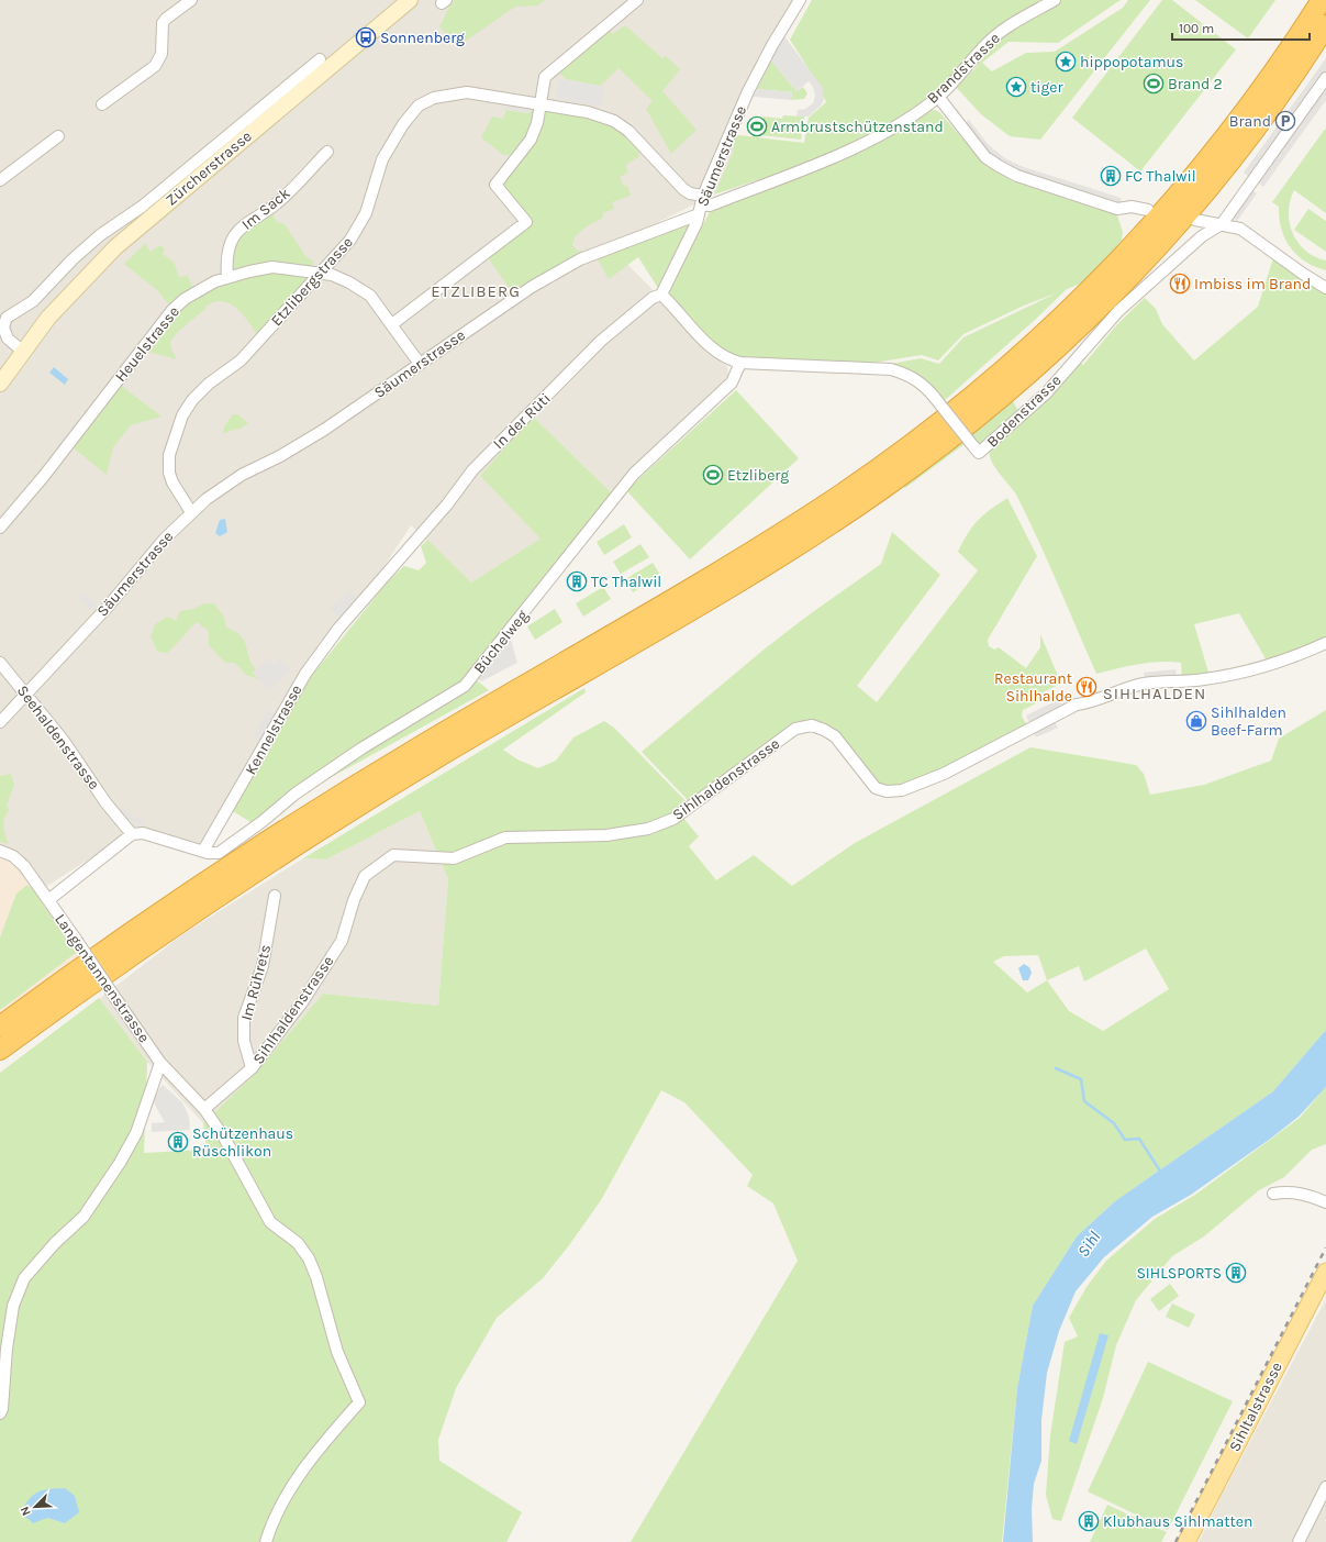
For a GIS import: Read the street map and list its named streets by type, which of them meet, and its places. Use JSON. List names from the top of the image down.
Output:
{
  "streets": {
    "main road": ["Zürcherstrasse", "Sihltalstrasse"],
    "street": [
      "Brandstrasse",
      "Säumerstrasse",
      "Im Sack",
      "Etzlibergstrasse",
      "Heuelstrasse",
      "Bodenstrasse",
      "In der Rüti",
      "Büchelweg",
      "Kennelstrasse",
      "Seehaldenstrasse",
      "Sihlhaldenstrasse",
      "Langentannenstrasse",
      "Im Rührets"
    ]
  },
  "crossings": [
    ["Brandstrasse", "Säumerstrasse"],
    ["Brandstrasse", "Etzlibergstrasse"],
    ["Säumerstrasse", "Etzlibergstrasse"],
    ["Säumerstrasse", "Heuelstrasse"],
    ["Säumerstrasse", "Seehaldenstrasse"],
    ["Im Sack", "Heuelstrasse"],
    ["Etzlibergstrasse", "Heuelstrasse"],
    ["Bodenstrasse", "In der Rüti"],
    ["Bodenstrasse", "Büchelweg"],
    ["In der Rüti", "Kennelstrasse"],
    ["Büchelweg", "Kennelstrasse"],
    ["Sihlhaldenstrasse", "Langentannenstrasse"],
    ["Sihlhaldenstrasse", "Im Rührets"]
  ],
  "districts": ["ETZLIBERG", "SIHLHALDEN"],
  "water": ["Sihl"],
  "places": {
    "bus stop": ["Sonnenberg"],
    "place": ["hippopotamus", "tiger"],
    "sports": ["Brand 2", "Armbrustschützenstand", "Etzliberg"],
    "parking": ["Brand"],
    "building": [
      "FC Thalwil",
      "TC Thalwil",
      "Schützenhaus Rüschlikon",
      "SIHLSPORTS",
      "Klubhaus Sihlmatten"
    ],
    "restaurant": ["Imbiss im Brand", "Restaurant Sihlhalde"],
    "shop": ["Sihlhalden Beef-Farm"]
  },
  "scale_bar": "100 m",
  "north": "bottom left"
}
